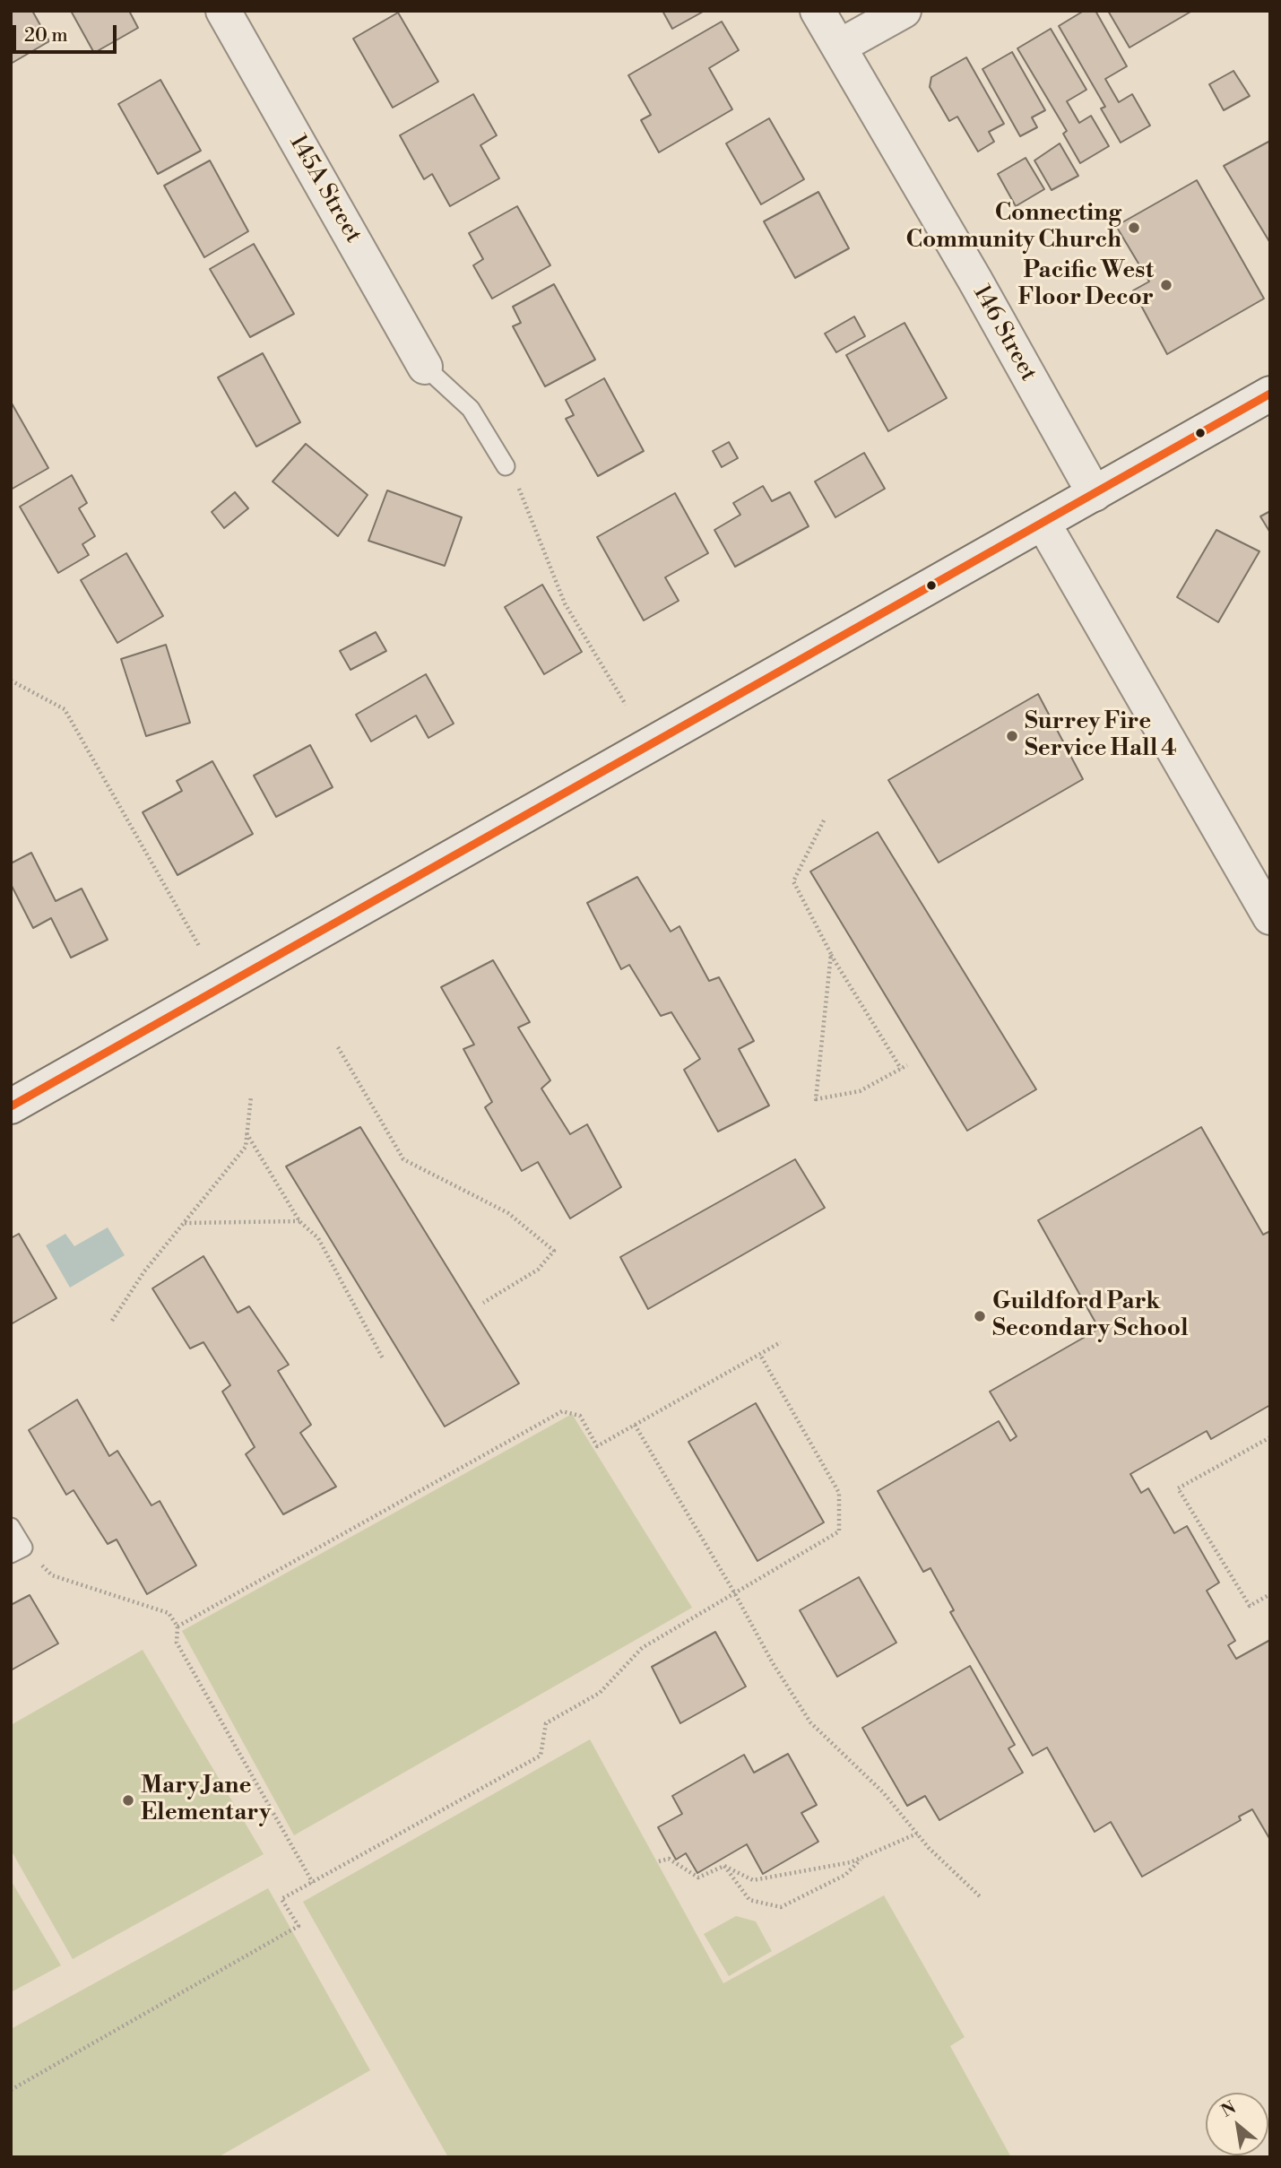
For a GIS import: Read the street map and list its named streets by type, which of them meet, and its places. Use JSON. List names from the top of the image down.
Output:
{
  "streets": {
    "street": ["145A Street", "146 Street"]
  },
  "places": [
    "Connecting Community Church",
    "Pacific West Floor Decor",
    "Surrey Fire Service Hall 4",
    "Guildford Park Secondary School",
    "Mary Jane Elementary"
  ],
  "scale_bar": "20 m",
  "north": "top left"
}
